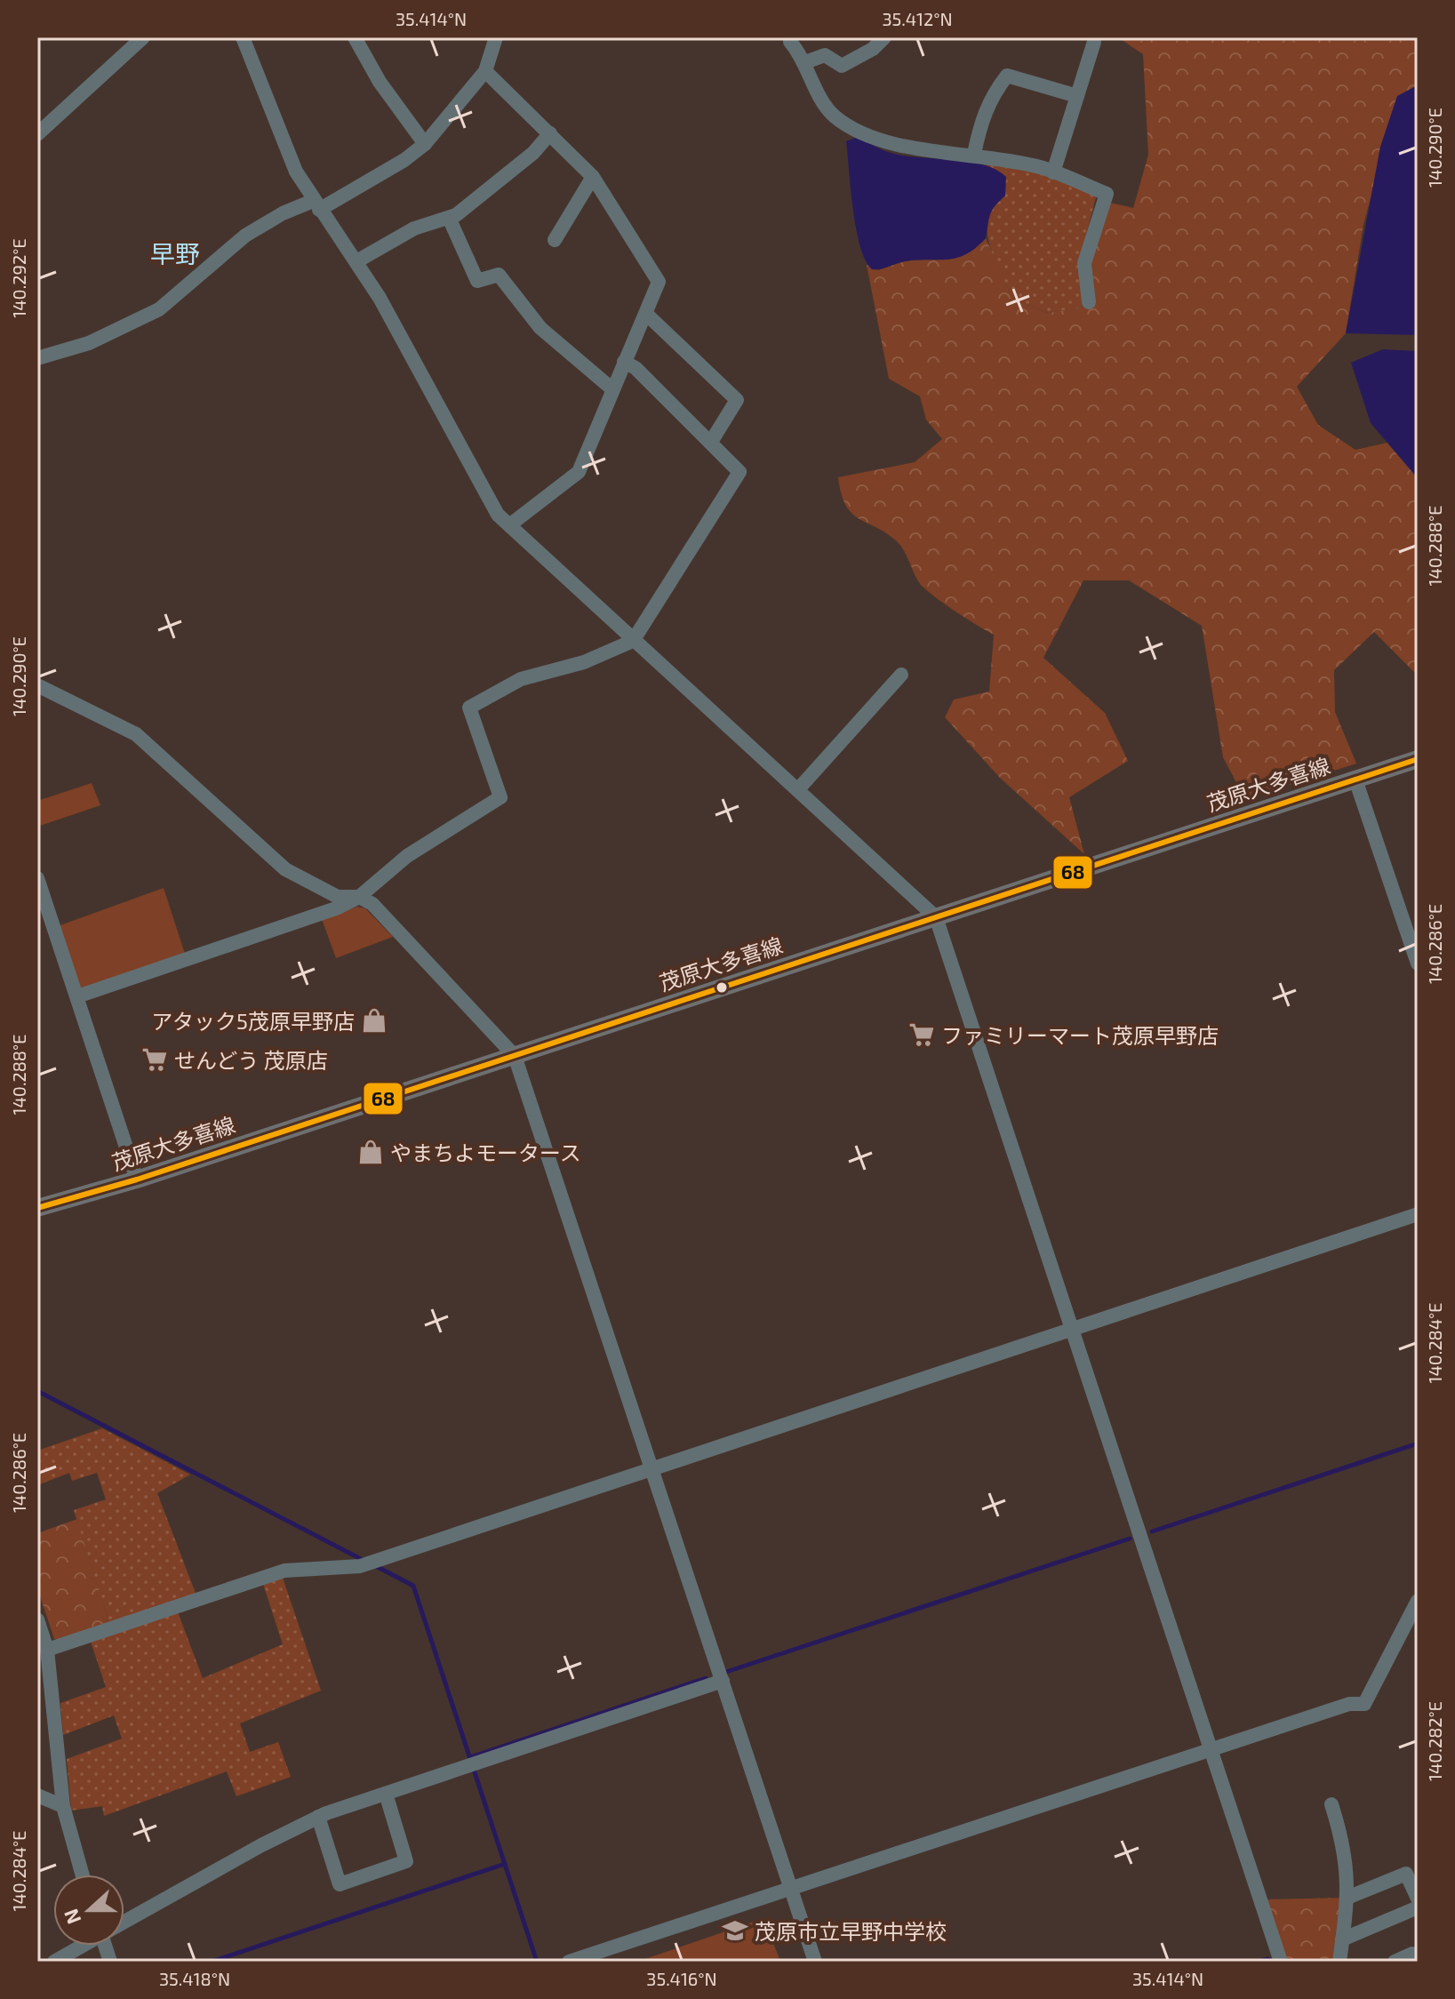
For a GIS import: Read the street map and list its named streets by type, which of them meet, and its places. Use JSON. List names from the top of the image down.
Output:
{
  "streets": {
    "main road": ["茂原大多喜線"]
  },
  "districts": ["早野"],
  "places": {
    "shop": ["アタック5茂原早野店", "やまちよモータース"],
    "supermarket": ["ファミリーマート茂原早野店", "せんどう 茂原店"],
    "school or university": ["茂原市立早野中学校"]
  },
  "lines": ["transit line 68"],
  "north": "left",
  "coordinates": [
    "35.414°N",
    "35.412°N",
    "140.290°E",
    "140.292°E",
    "140.288°E",
    "140.286°E",
    "140.284°E",
    "140.282°E",
    "35.418°N",
    "35.416°N"
  ]
}
